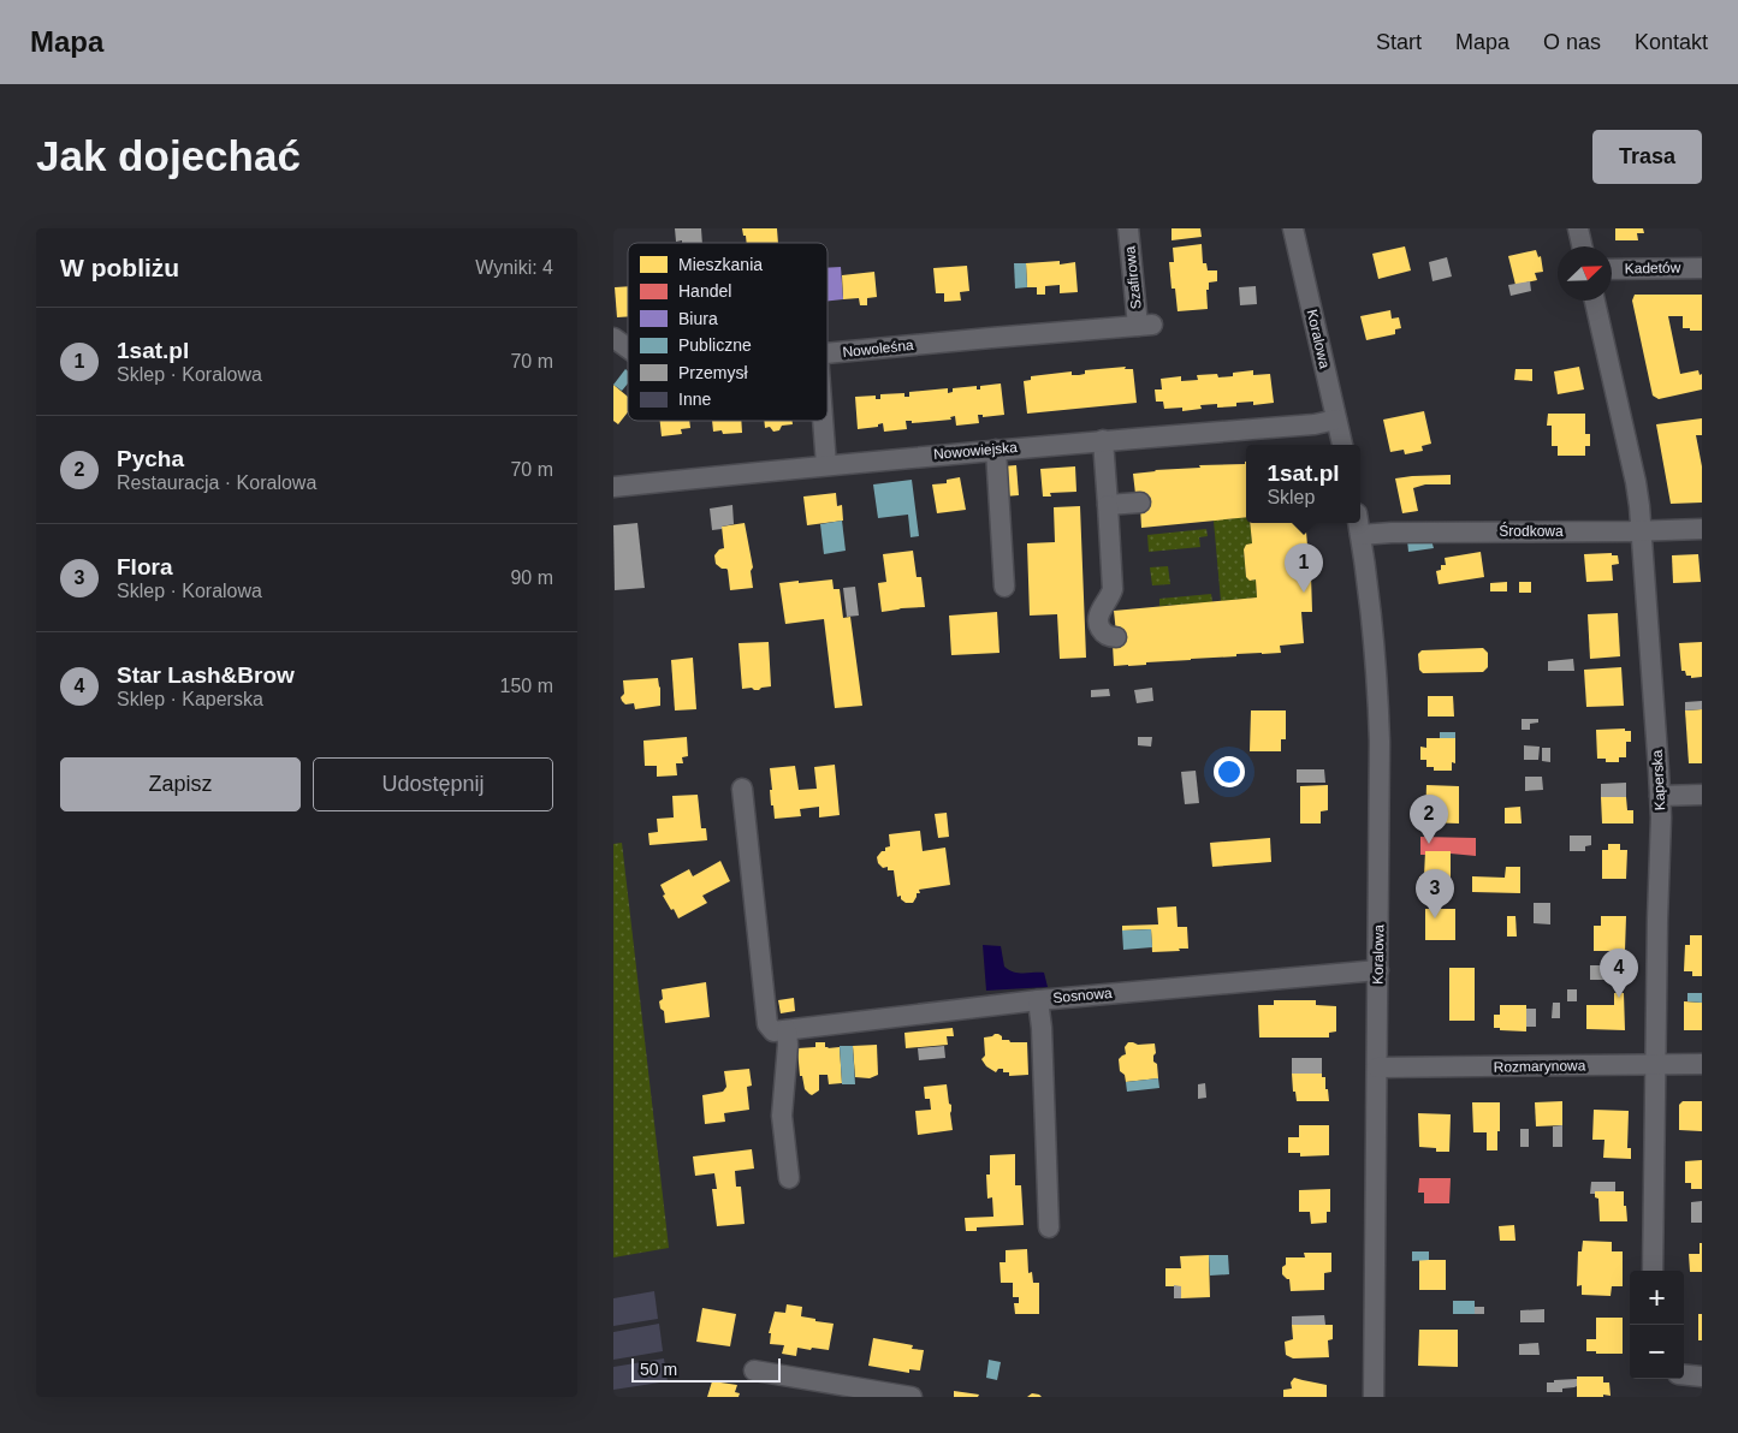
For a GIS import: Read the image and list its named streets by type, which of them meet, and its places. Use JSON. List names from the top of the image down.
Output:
{
  "streets": {
    "street": [
      "Kadetów",
      "Szafirowa",
      "Koralowa",
      "Nowoleśna",
      "Nowowiejska",
      "Środkowa",
      "Kaperska",
      "Sosnowa",
      "Rozmarynowa"
    ]
  },
  "crossings": [
    ["Szafirowa", "Nowoleśna"],
    ["Koralowa", "Nowowiejska"],
    ["Koralowa", "Środkowa"],
    ["Koralowa", "Sosnowa"],
    ["Koralowa", "Rozmarynowa"],
    ["Środkowa", "Kaperska"],
    ["Kaperska", "Rozmarynowa"]
  ],
  "legend": [
    "Mieszkania",
    "Handel",
    "Biura",
    "Publiczne",
    "Przemysł",
    "Inne"
  ],
  "scale_bar": "50 m",
  "north": "top right",
  "page": {
    "header": "Mapa",
    "nav": [
      "Start",
      "Mapa",
      "O nas",
      "Kontakt"
    ],
    "buttons": [
      "Trasa",
      ["Zapisz", "Udostępnij"]
    ],
    "title": "Jak dojechać",
    "heading": ["W pobliżu", "Wyniki: 4"],
    "list": [
      {
        "mark": "1",
        "name": "1sat.pl",
        "note": "Sklep · Koralowa",
        "value": "70 m"
      },
      {
        "mark": "2",
        "name": "Pycha",
        "note": "Restauracja · Koralowa",
        "value": "70 m"
      },
      {
        "mark": "3",
        "name": "Flora",
        "note": "Sklep · Koralowa",
        "value": "90 m"
      },
      {
        "mark": "4",
        "name": "Star Lash&Brow",
        "note": "Sklep · Kaperska",
        "value": "150 m"
      }
    ],
    "popup": ["1sat.pl", "Sklep"],
    "pins": [
      "1",
      "2",
      "3",
      "4"
    ],
    "map_buttons": ["+", "−"],
    "scale": "50 m"
  }
}
